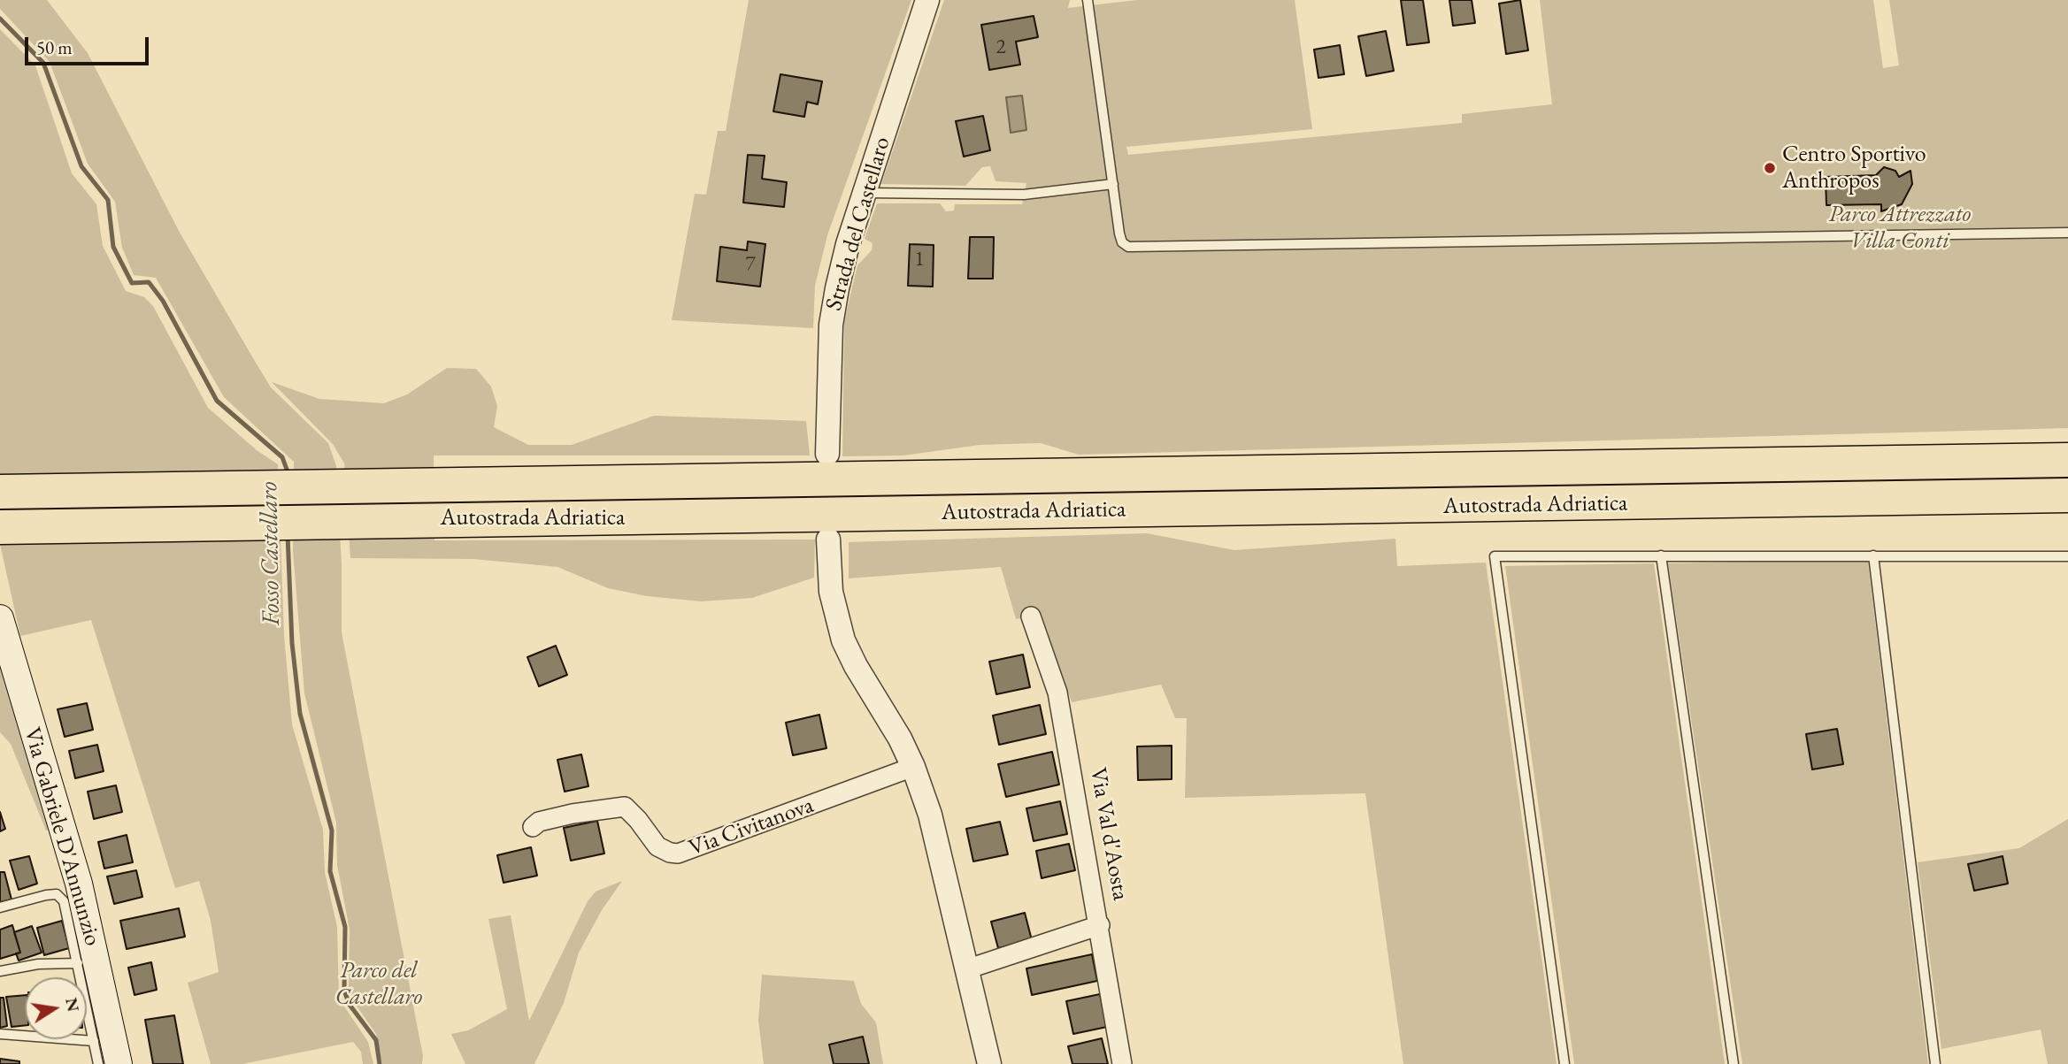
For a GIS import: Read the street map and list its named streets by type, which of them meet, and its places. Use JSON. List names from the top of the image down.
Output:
{
  "streets": {
    "highway": ["Autostrada Adriatica"],
    "main road": ["Via Gabriele D'Annunzio"],
    "street": ["Strada del Castellaro", "Via Civitanova", "Via Val d'Aosta"]
  },
  "water": ["Fosso Castellaro"],
  "parks": ["Parco Attrezzato Villa Conti", "Parco del Castellaro"],
  "places": ["Centro Sportivo Anthropos"],
  "house_numbers": ["2", "1", "7"],
  "scale_bar": "50 m",
  "north": "right"
}
